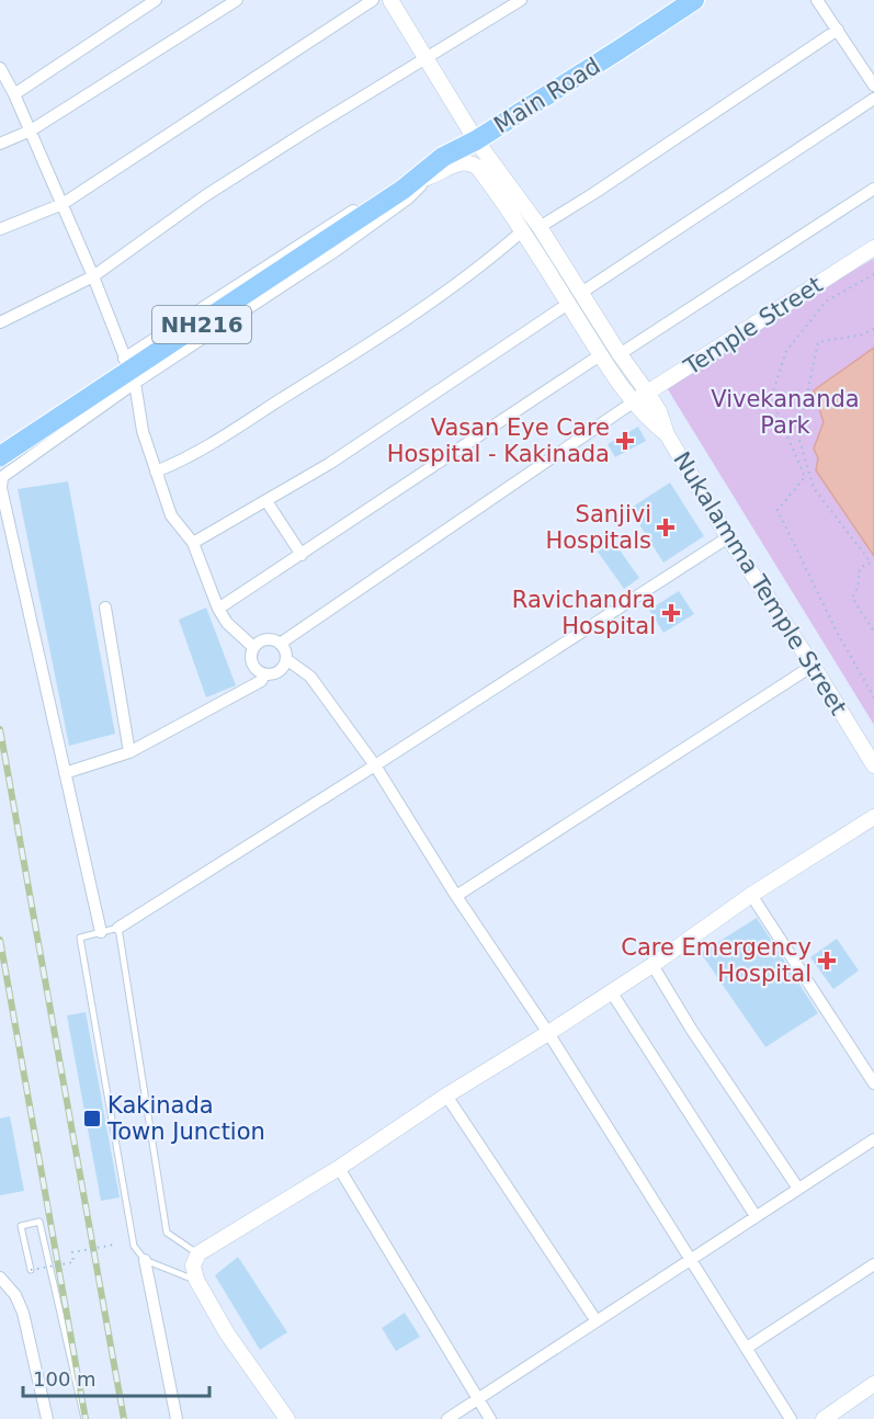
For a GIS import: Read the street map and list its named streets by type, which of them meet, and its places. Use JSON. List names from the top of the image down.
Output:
{
  "streets": {
    "highway": ["Main Road", "NH216"],
    "street": ["Temple Street", "Nukalamma Temple Street"]
  },
  "crossings": [
    ["Main Road", "NH216"],
    ["Main Road", "Nukalamma Temple Street"],
    ["NH216", "Nukalamma Temple Street"],
    ["Temple Street", "Nukalamma Temple Street"]
  ],
  "parks": ["Vivekananda Park"],
  "places": {
    "health": [
      "Vasan Eye Care Hospital - Kakinada",
      "Sanjivi Hospitals",
      "Ravichandra Hospital",
      "Care Emergency Hospital"
    ],
    "transit": ["Kakinada Town Junction"]
  },
  "scale_bar": "100 m"
}
